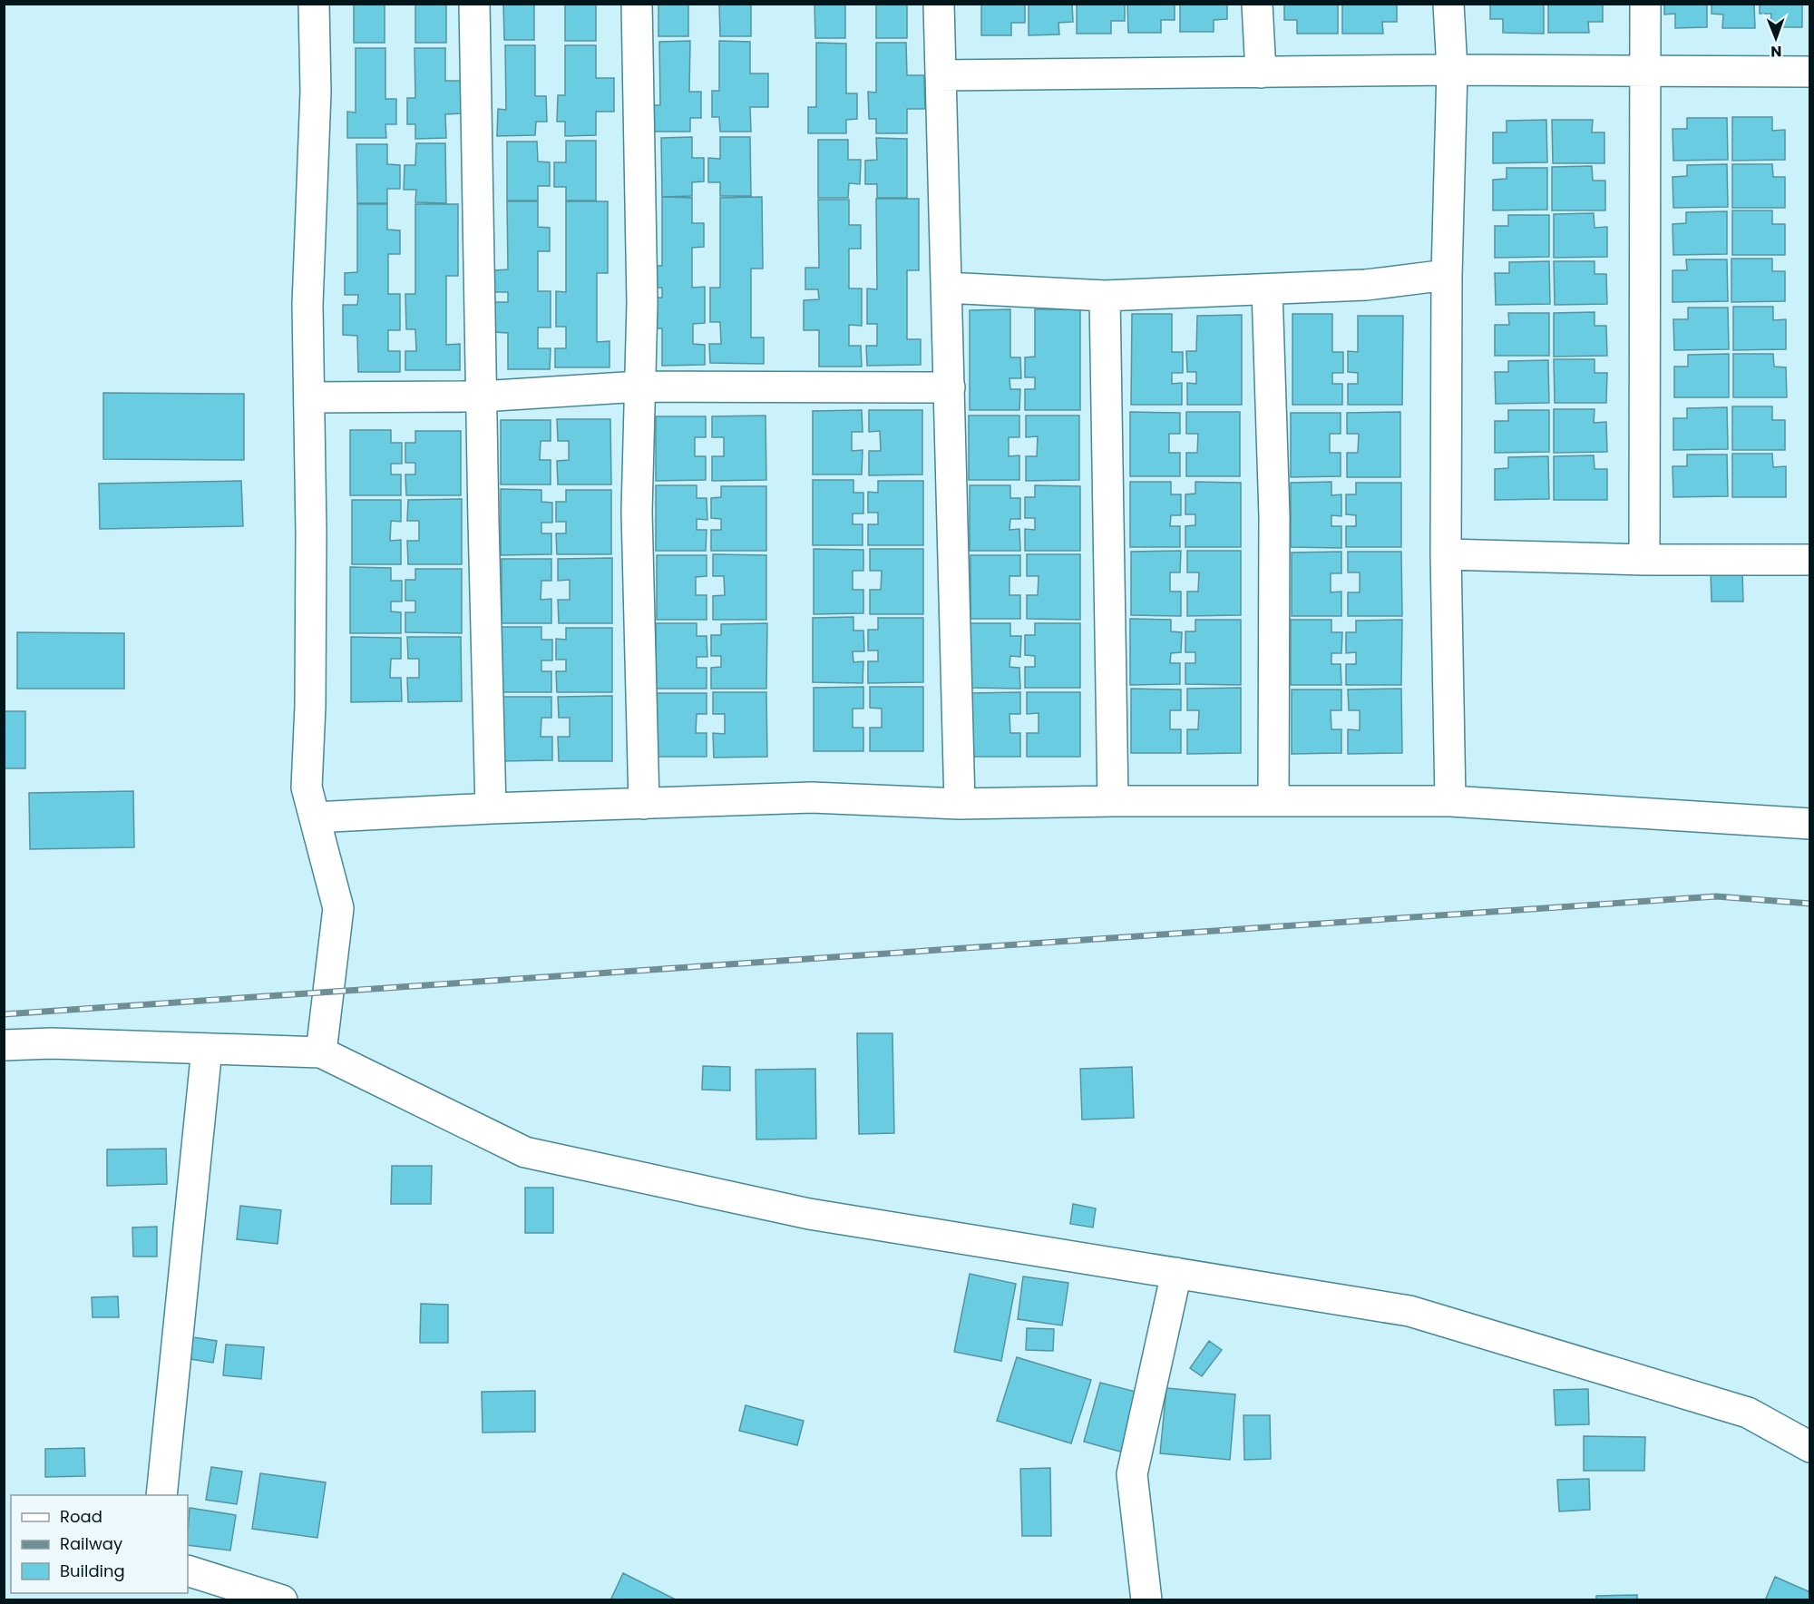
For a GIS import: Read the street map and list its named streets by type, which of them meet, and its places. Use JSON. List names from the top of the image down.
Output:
{
  "legend": ["Road", "Railway", "Building"],
  "north": "bottom"
}
